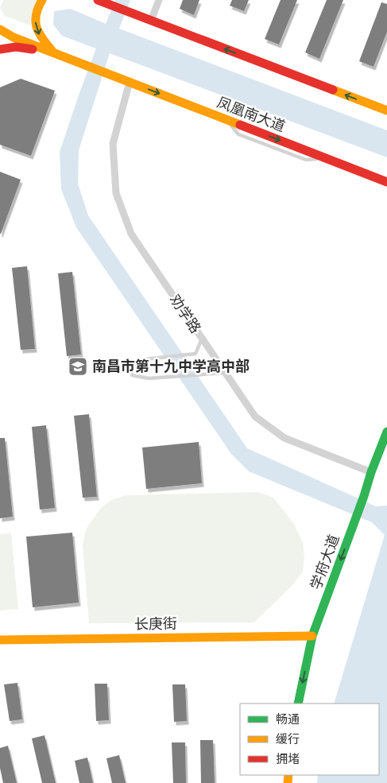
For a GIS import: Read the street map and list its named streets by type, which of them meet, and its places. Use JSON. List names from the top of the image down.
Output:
{
  "streets": {
    "main road": ["凤凰南大道", "学府大道", "长庚街"],
    "street": ["劝学路"]
  },
  "crossings": [
    ["凤凰南大道", "劝学路"],
    ["劝学路", "学府大道"],
    ["学府大道", "长庚街"]
  ],
  "one_way": ["学府大道"],
  "places": {
    "school or university": ["南昌市第十九中学高中部"]
  },
  "legend": ["畅通", "缓行", "拥堵"]
}
